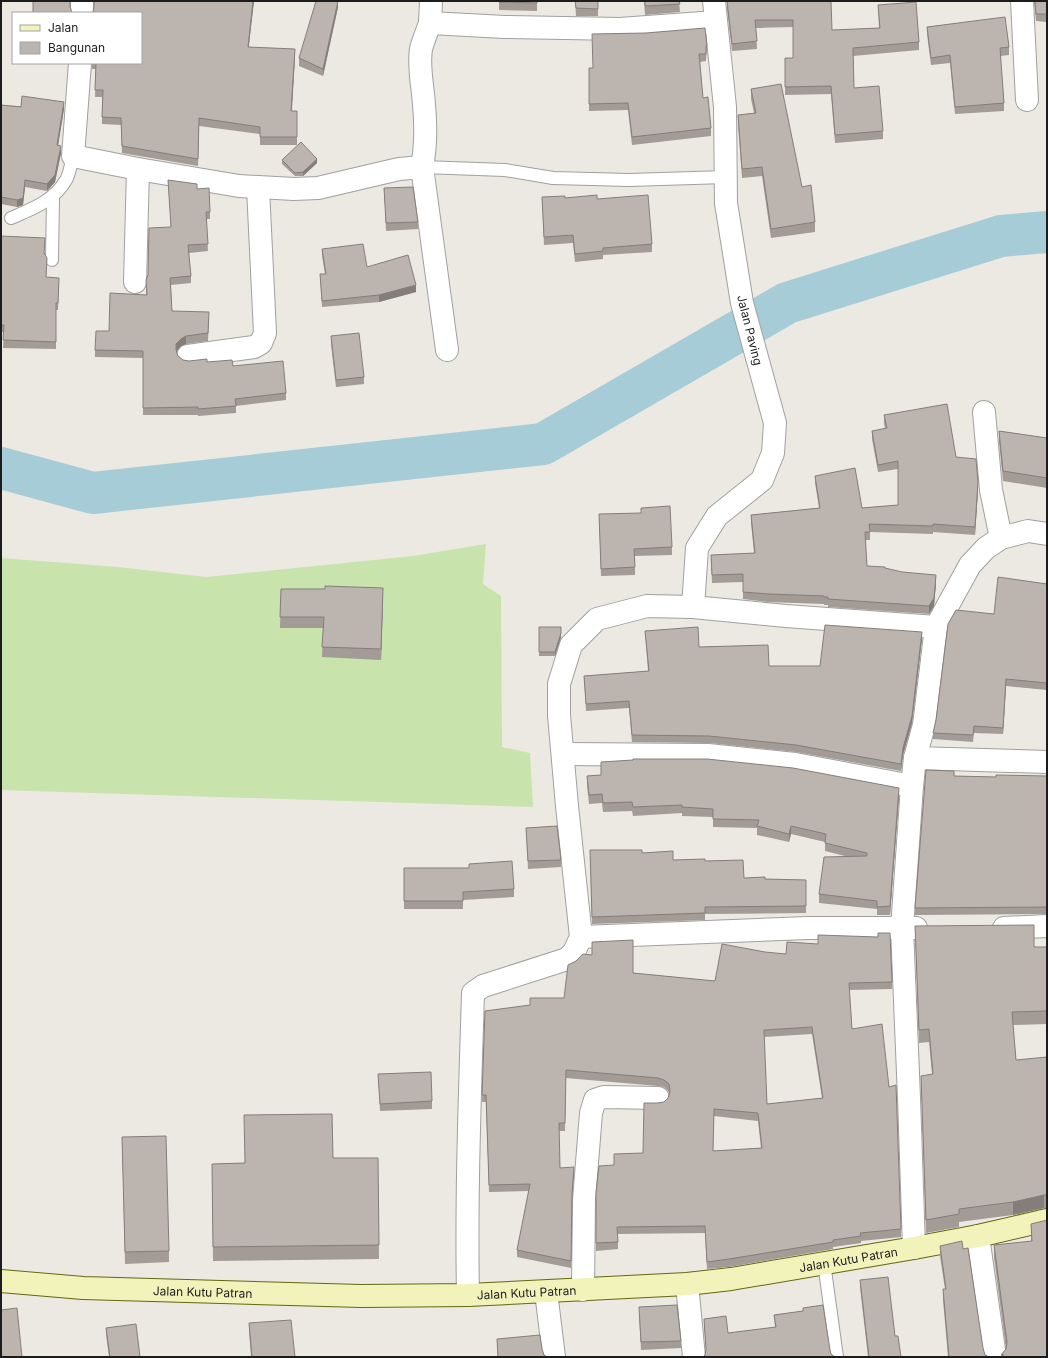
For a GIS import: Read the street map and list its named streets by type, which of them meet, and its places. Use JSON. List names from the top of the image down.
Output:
{
  "streets": {
    "street": ["Jalan Paving", "Jalan Kutu Patran"]
  },
  "legend": ["Jalan", "Bangunan"]
}
